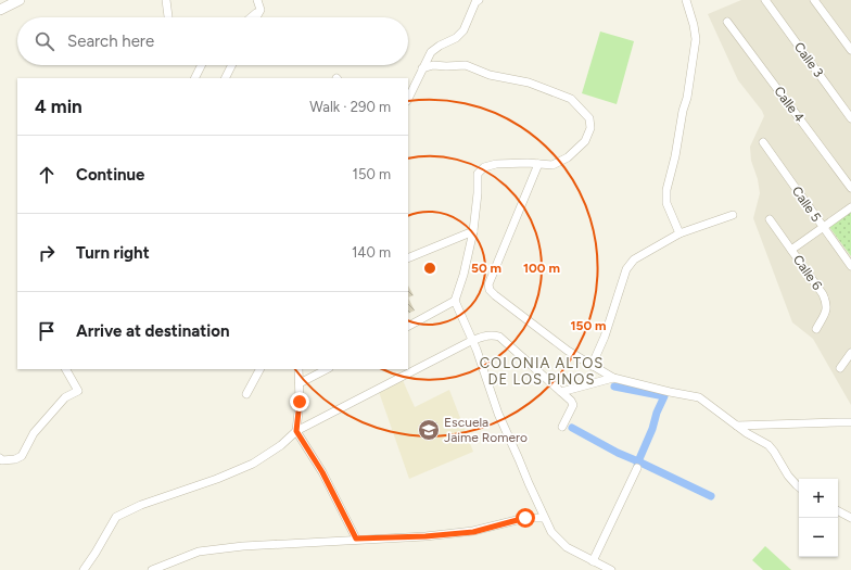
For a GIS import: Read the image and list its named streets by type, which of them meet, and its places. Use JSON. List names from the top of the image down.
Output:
{
  "streets": {
    "street": [
      "Calle 3",
      "Calle 4",
      "Calle 5",
      "Calle 6"
    ]
  },
  "districts": ["COLONIA ALTOS DE LOS PINOS"],
  "places": {
    "school or university": ["Escuela Jaime Romero"]
  },
  "page": {
    "search": "Search here",
    "heading": ["4 min", "Walk · 290 m"],
    "list": [
      ["Continue", "150 m"],
      ["Turn right", "140 m"],
      "Arrive at destination"
    ],
    "map_buttons": ["+", "−"]
  },
  "rings": ["50 m", "100 m", "150 m"]
}
